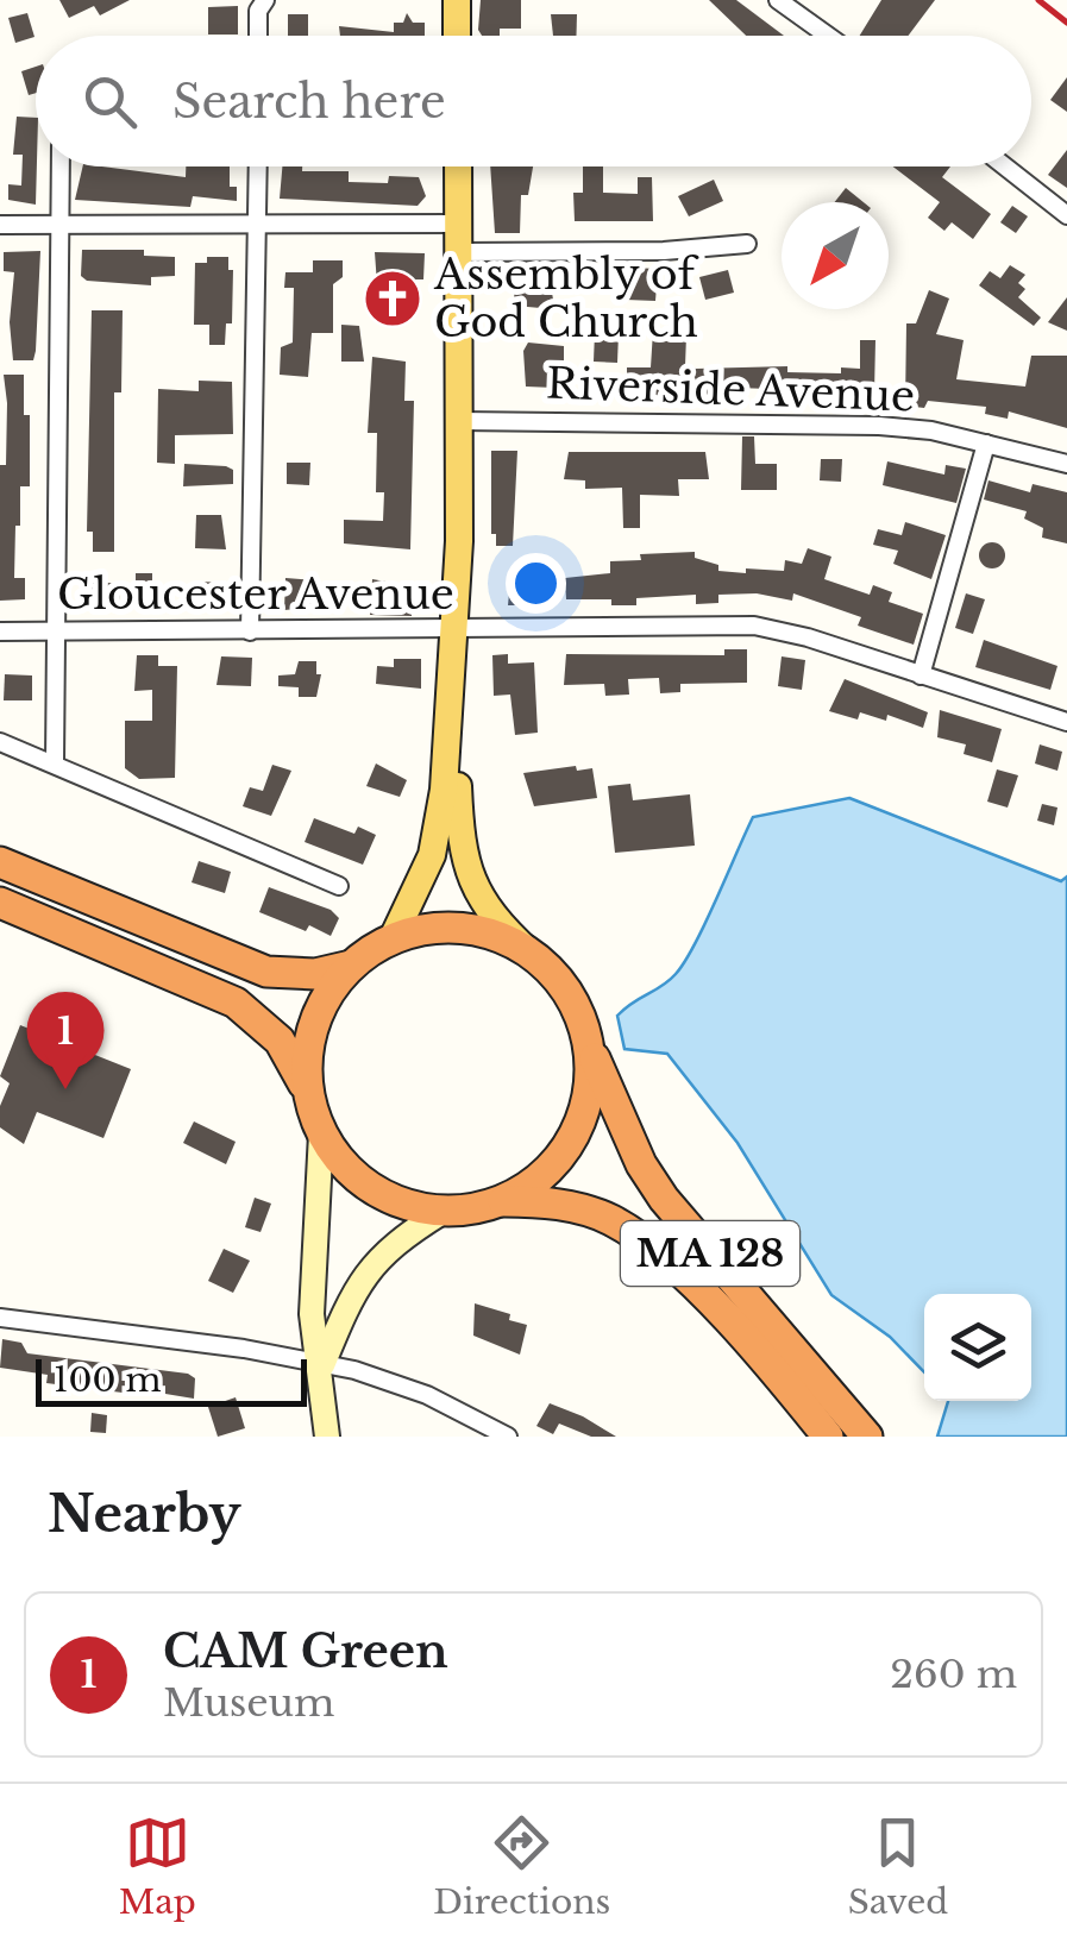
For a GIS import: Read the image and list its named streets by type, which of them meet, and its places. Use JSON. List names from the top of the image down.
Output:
{
  "streets": {
    "highway": ["MA 128"],
    "street": ["Riverside Avenue", "Gloucester Avenue"]
  },
  "places": {
    "church": ["Assembly of God Church"]
  },
  "scale_bar": "100 m",
  "north": "bottom left",
  "page": {
    "search": "Search here",
    "pins": "1",
    "scale": "100 m",
    "heading": "Nearby",
    "list": [
      {
        "mark": "1",
        "name": "CAM Green",
        "note": "Museum",
        "value": "260 m"
      }
    ],
    "nav": ["Map", "Directions", "Saved"]
  }
}
